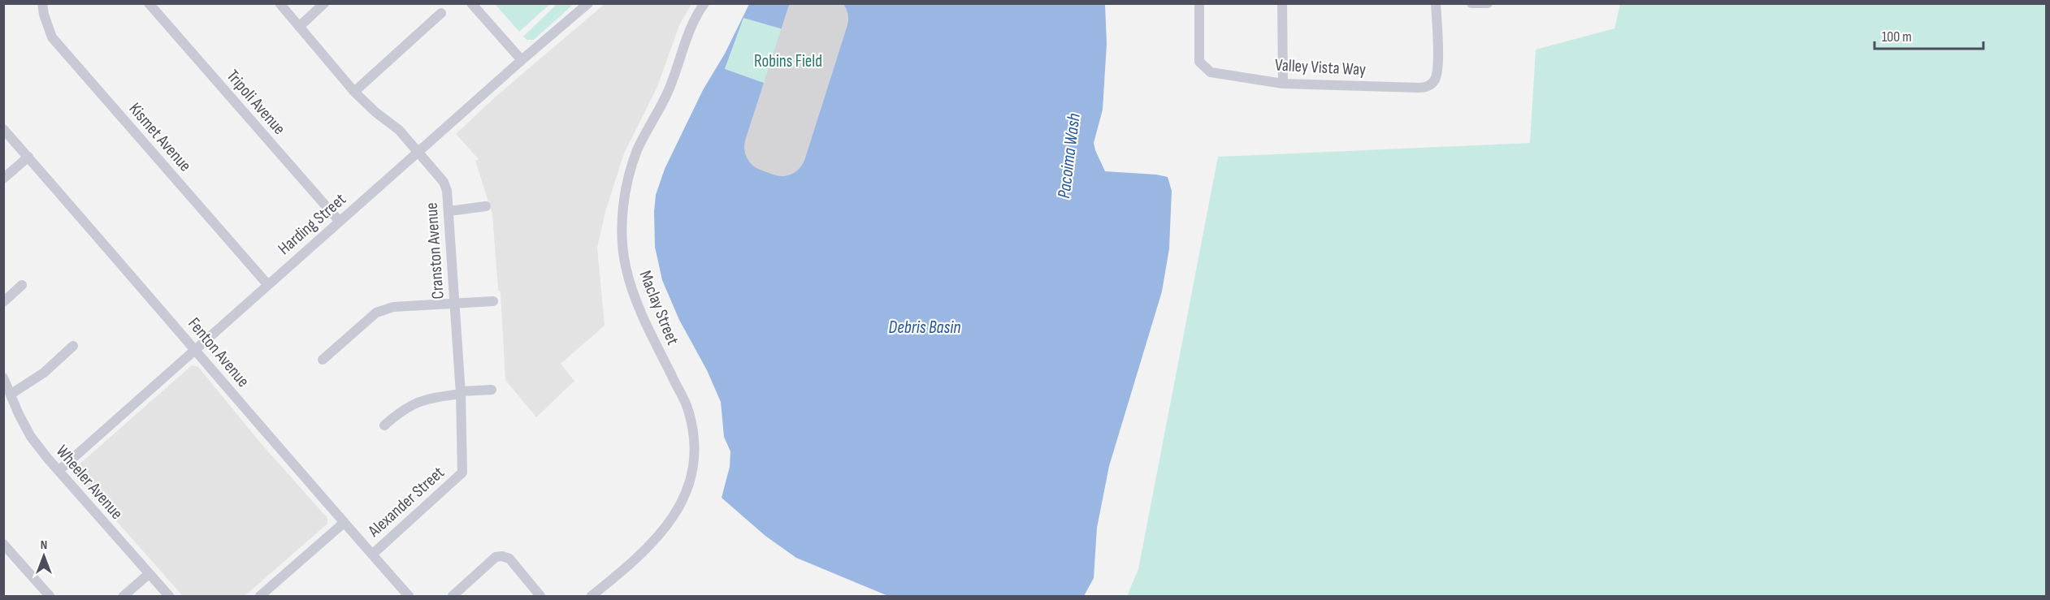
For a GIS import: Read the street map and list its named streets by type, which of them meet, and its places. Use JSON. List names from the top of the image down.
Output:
{
  "streets": {
    "street": [
      "Valley Vista Way",
      "Tripoli Avenue",
      "Kismet Avenue",
      "Harding Street",
      "Cranston Avenue",
      "Maclay Street",
      "Fenton Avenue",
      "Wheeler Avenue",
      "Alexander Street"
    ]
  },
  "crossings": [
    ["Tripoli Avenue", "Harding Street"],
    ["Kismet Avenue", "Harding Street"],
    ["Harding Street", "Cranston Avenue"],
    ["Harding Street", "Fenton Avenue"],
    ["Harding Street", "Wheeler Avenue"],
    ["Cranston Avenue", "Alexander Street"],
    ["Fenton Avenue", "Alexander Street"]
  ],
  "water": ["Pacoima Wash", "Debris Basin"],
  "parks": ["Robins Field"],
  "scale_bar": "100 m",
  "north": "top"
}
